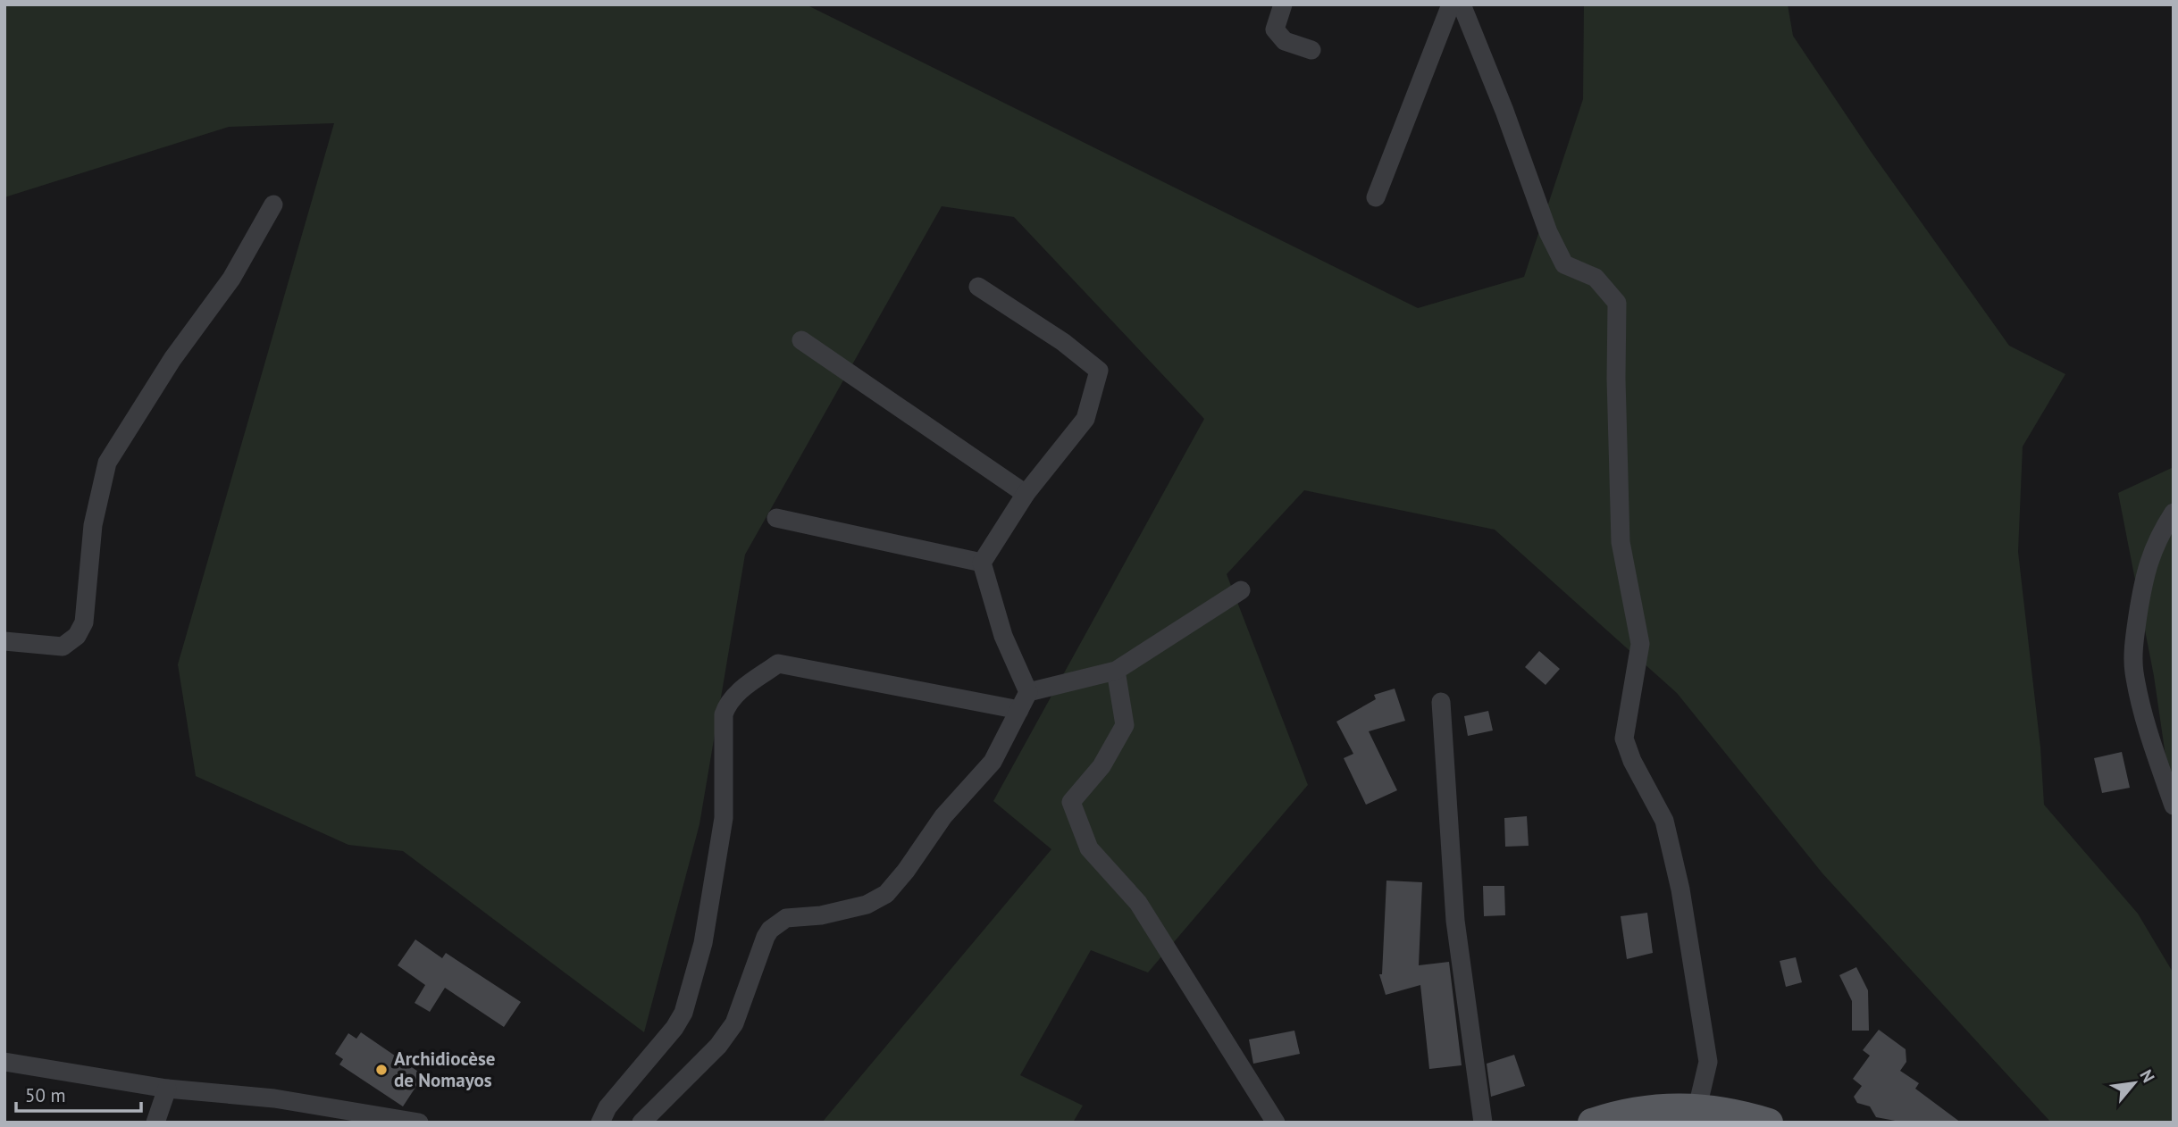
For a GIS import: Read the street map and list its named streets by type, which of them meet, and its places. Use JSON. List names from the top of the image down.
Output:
{
  "places": ["Archidiocèse de Nomayos"],
  "scale_bar": "50 m",
  "north": "top right"
}
